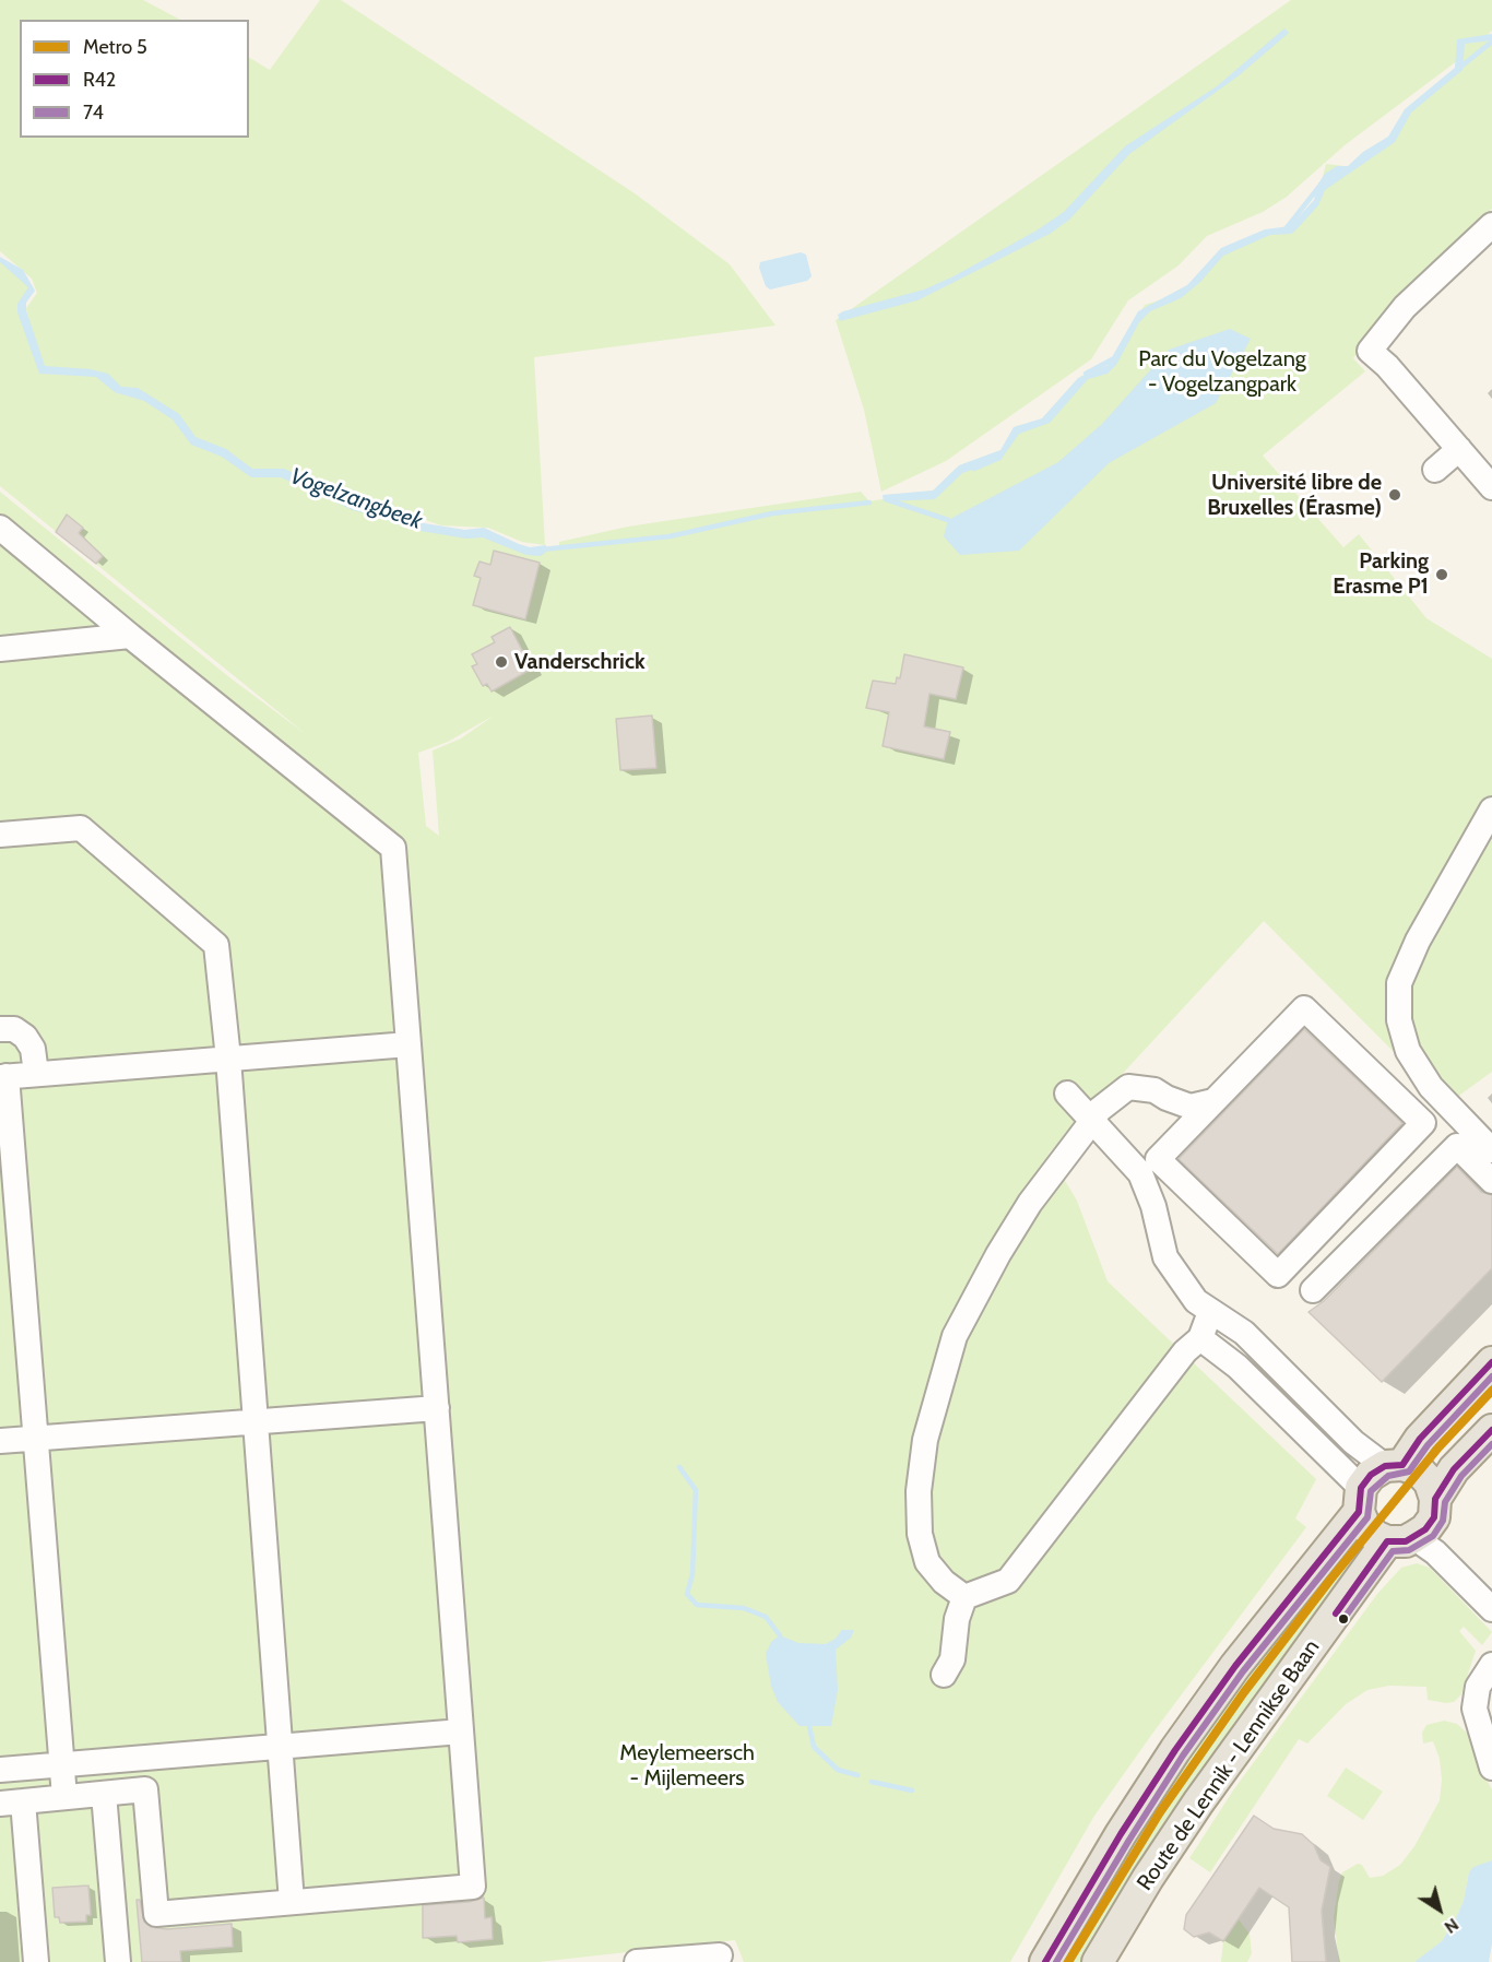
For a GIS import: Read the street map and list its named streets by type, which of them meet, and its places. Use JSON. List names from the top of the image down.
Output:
{
  "streets": {
    "main road": ["Route de Lennik - Lennikse Baan"]
  },
  "water": ["Vogelzangbeek"],
  "parks": ["Parc du Vogelzang - Vogelzangpark", "Meylemeersch - Mijlemeers"],
  "places": ["Université libre de Bruxelles (Érasme)", "Parking Erasme P1", "Vanderschrick"],
  "lines": ["transit line R42", "transit line 74", "metro line 5"],
  "legend": ["Metro 5", "R42", "74"],
  "north": "bottom right"
}
